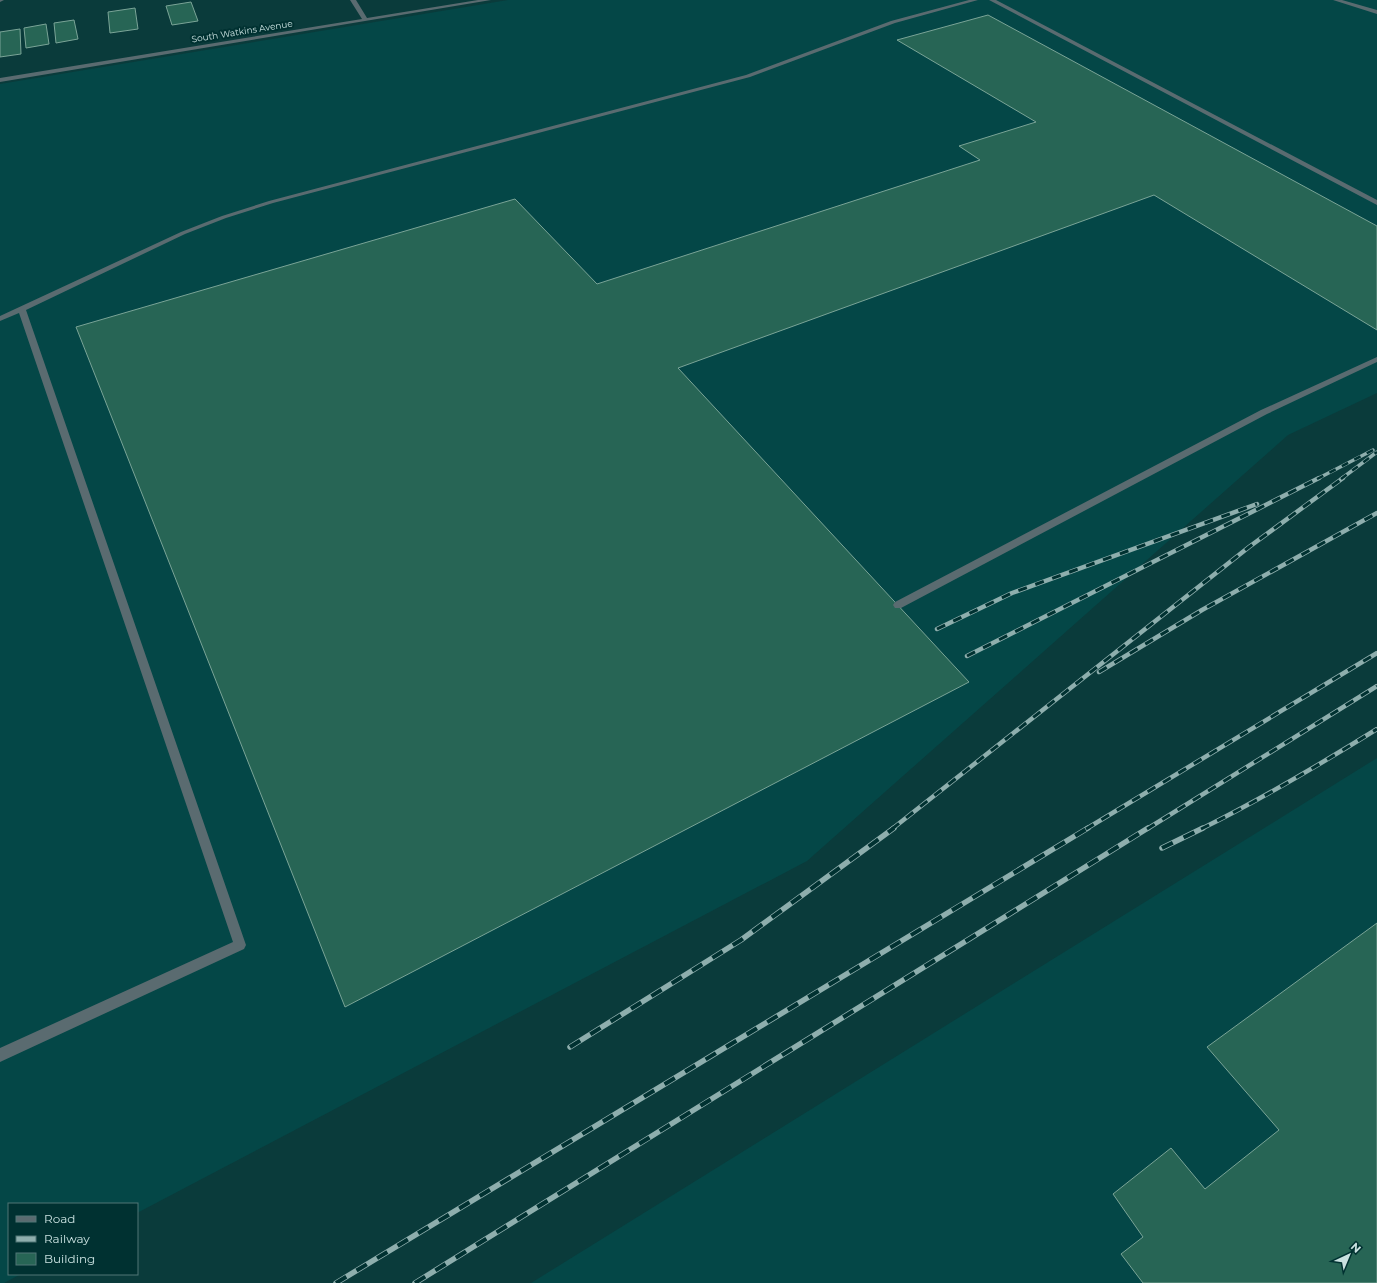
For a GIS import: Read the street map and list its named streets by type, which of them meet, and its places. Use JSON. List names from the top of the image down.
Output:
{
  "streets": {
    "street": ["South Watkins Avenue"]
  },
  "legend": ["Road", "Railway", "Building"],
  "north": "top right"
}
